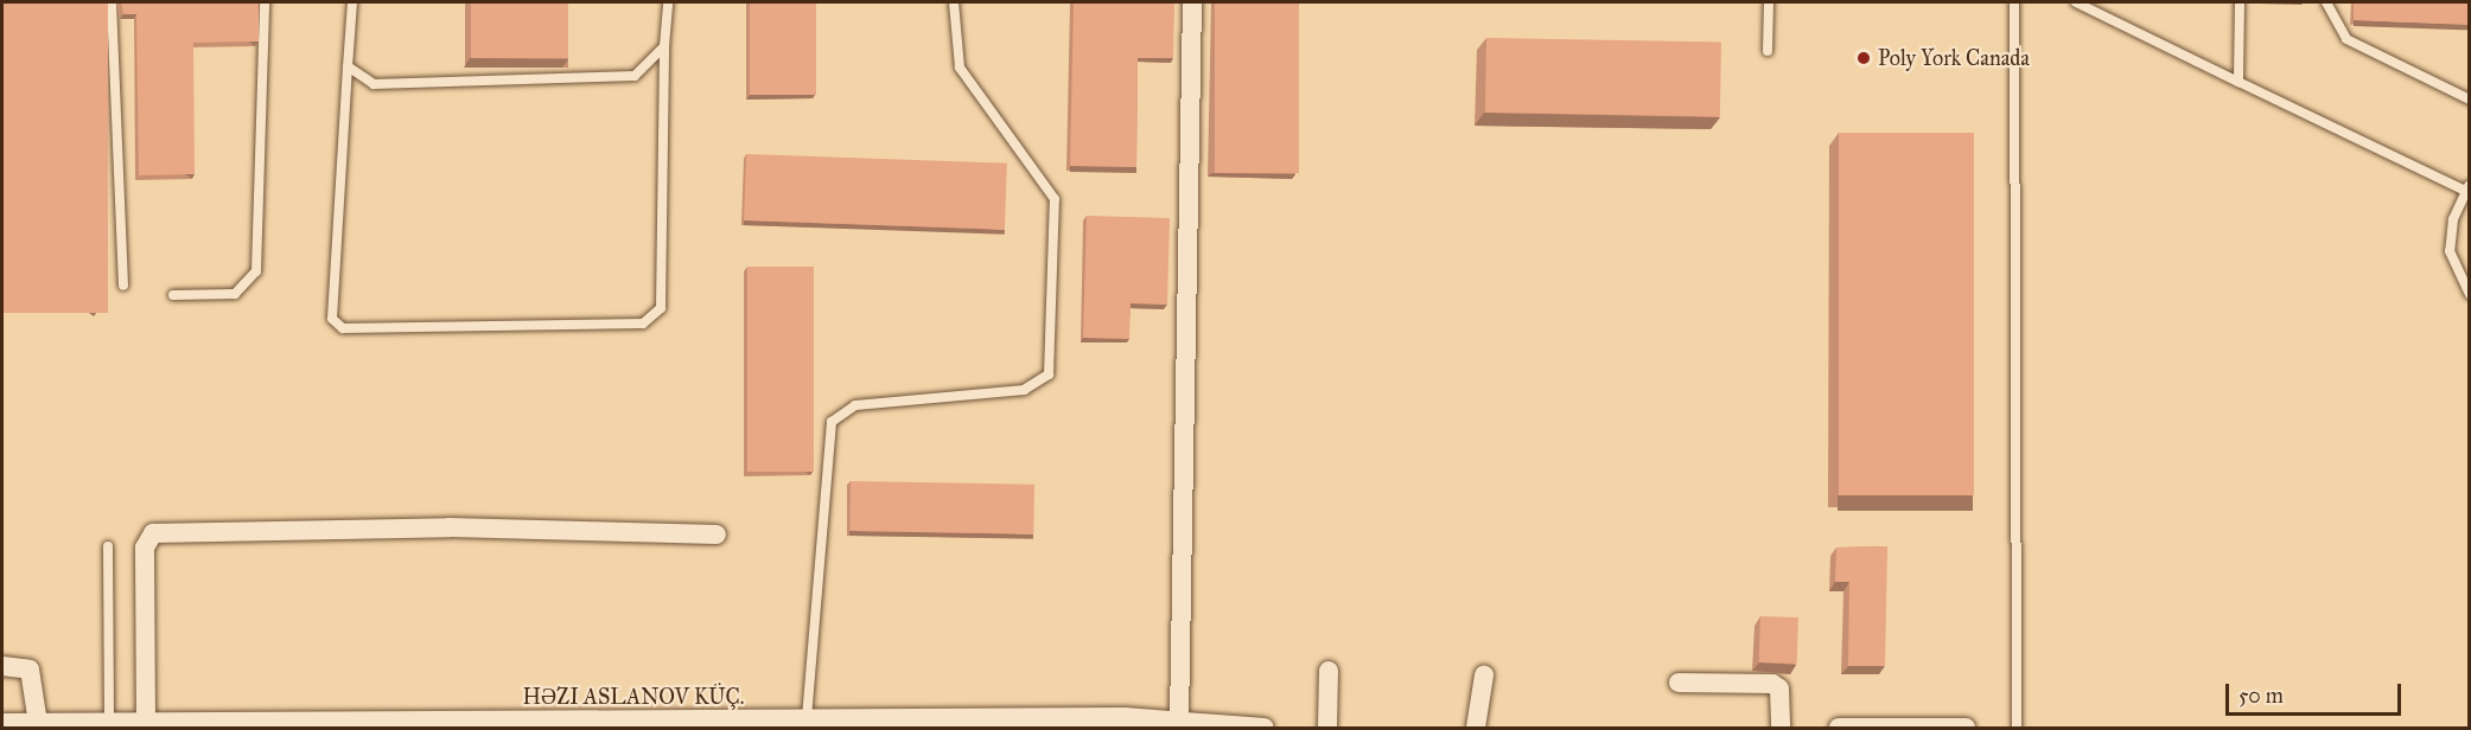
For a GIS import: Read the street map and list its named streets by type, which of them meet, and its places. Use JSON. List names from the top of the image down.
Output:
{
  "streets": {
    "street": ["HƏZI ASLANOV KÜÇ."]
  },
  "places": ["Poly York Canada"],
  "scale_bar": "50 m"
}
